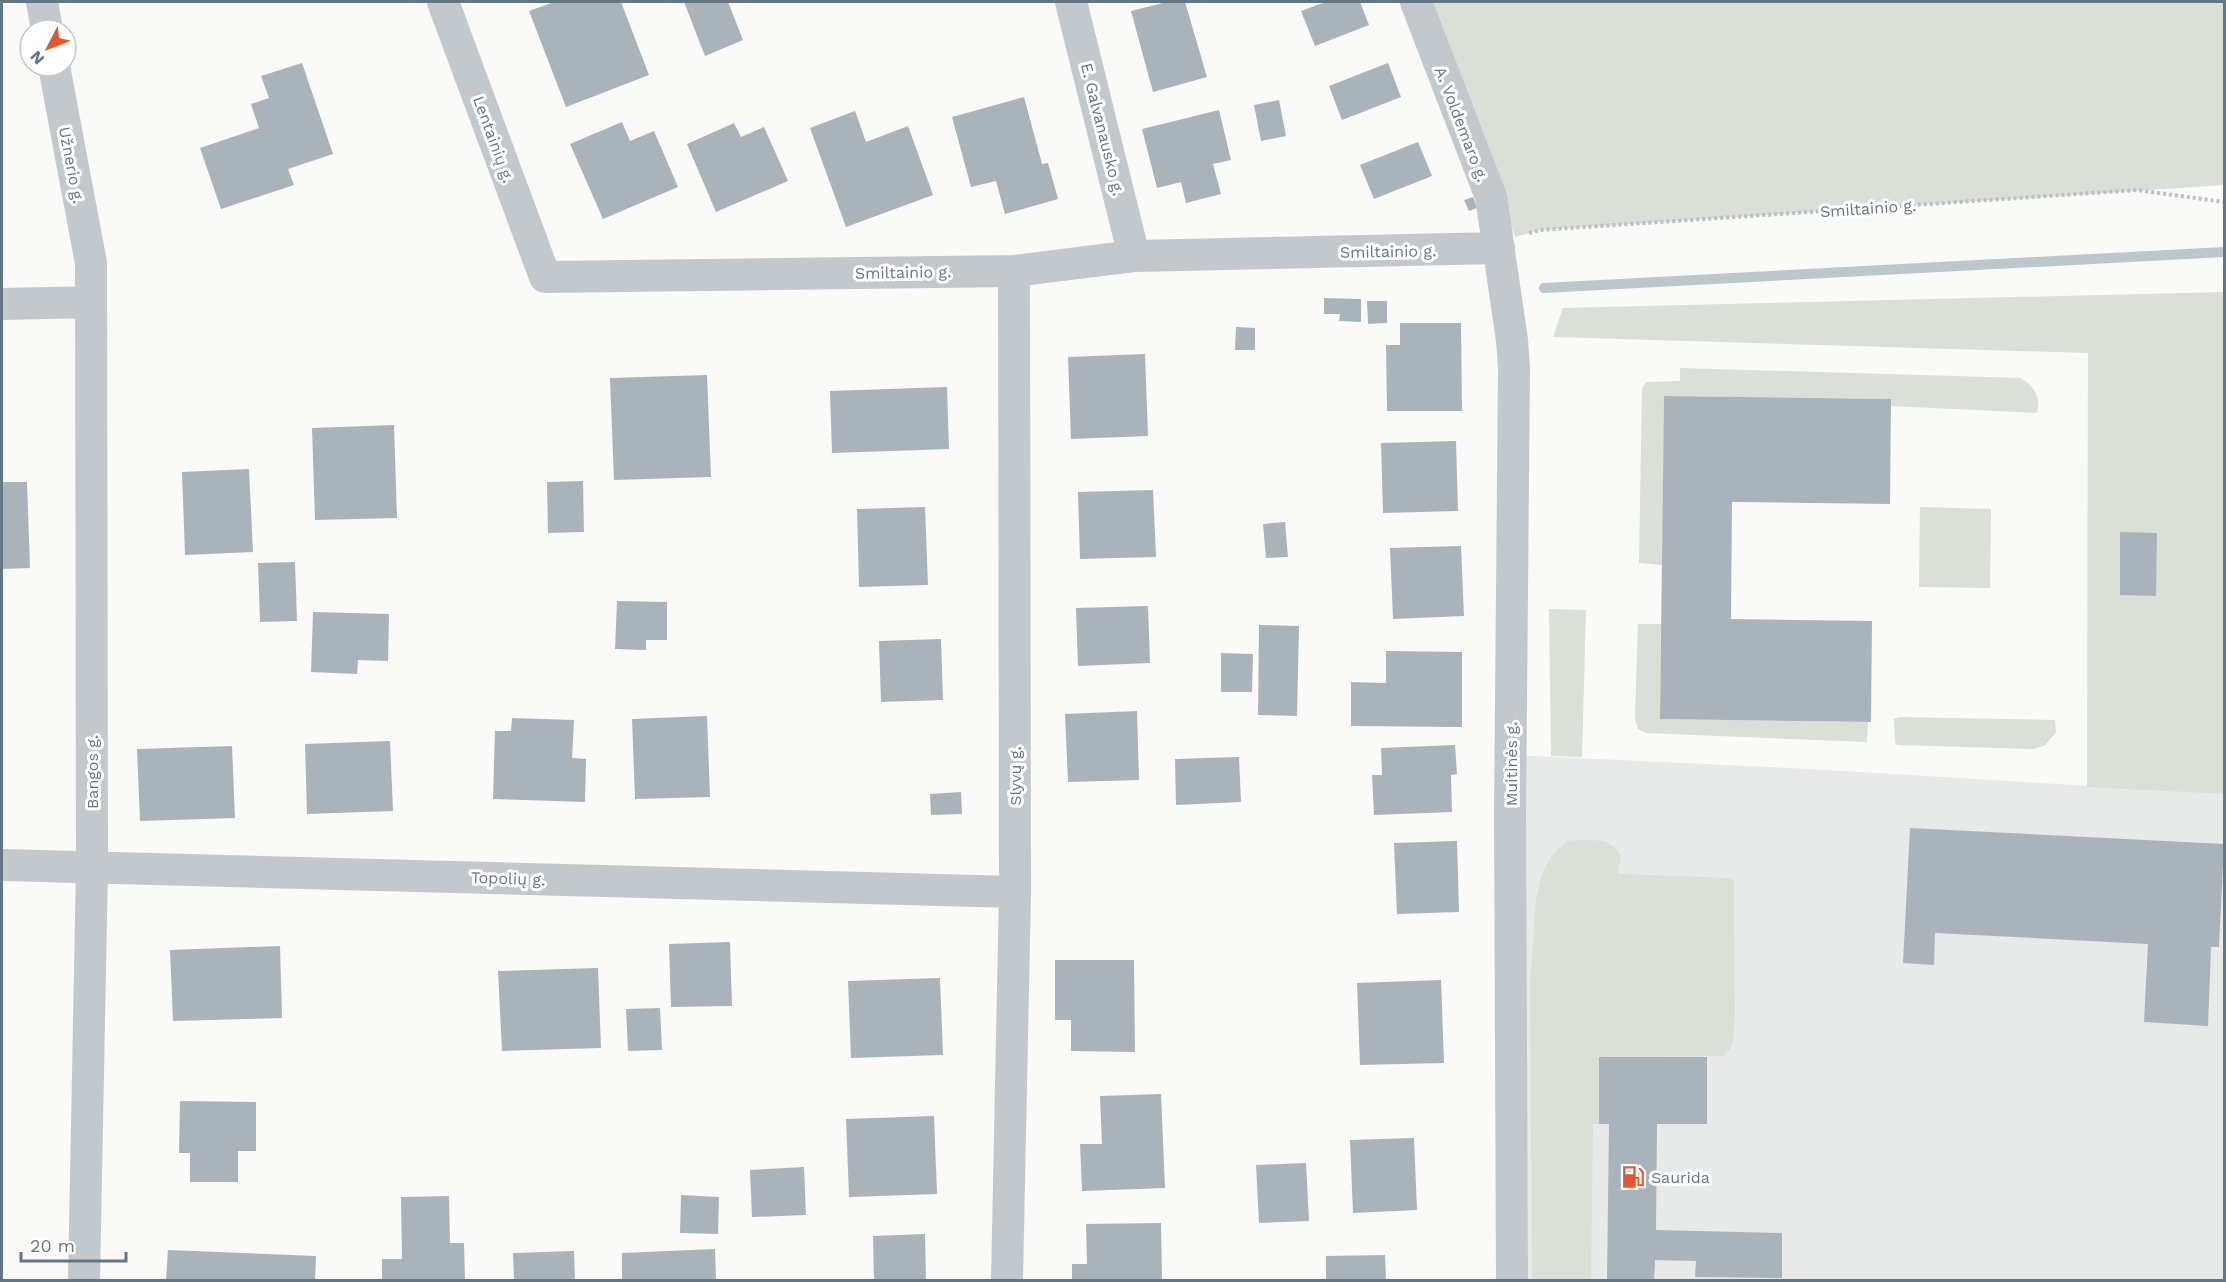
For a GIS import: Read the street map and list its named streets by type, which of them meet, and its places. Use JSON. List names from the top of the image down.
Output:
{
  "streets": {
    "street": [
      "A. Voldemaro g.",
      "E. Galvanausko g.",
      "Lentainių g.",
      "Užnerio g.",
      "Smiltainio g.",
      "Muitinės g.",
      "Bangos g.",
      "Slyvų g.",
      "Topolių g."
    ]
  },
  "crossings": [
    ["A. Voldemaro g.", "Smiltainio g."],
    ["A. Voldemaro g.", "Muitinės g."],
    ["E. Galvanausko g.", "Smiltainio g."],
    ["Lentainių g.", "Smiltainio g."],
    ["Užnerio g.", "Bangos g."],
    ["Smiltainio g.", "Muitinės g."],
    ["Smiltainio g.", "Slyvų g."],
    ["Bangos g.", "Topolių g."],
    ["Slyvų g.", "Topolių g."]
  ],
  "places": {
    "fuel station": ["Saurida"]
  },
  "scale_bar": "20 m",
  "north": "bottom left"
}
